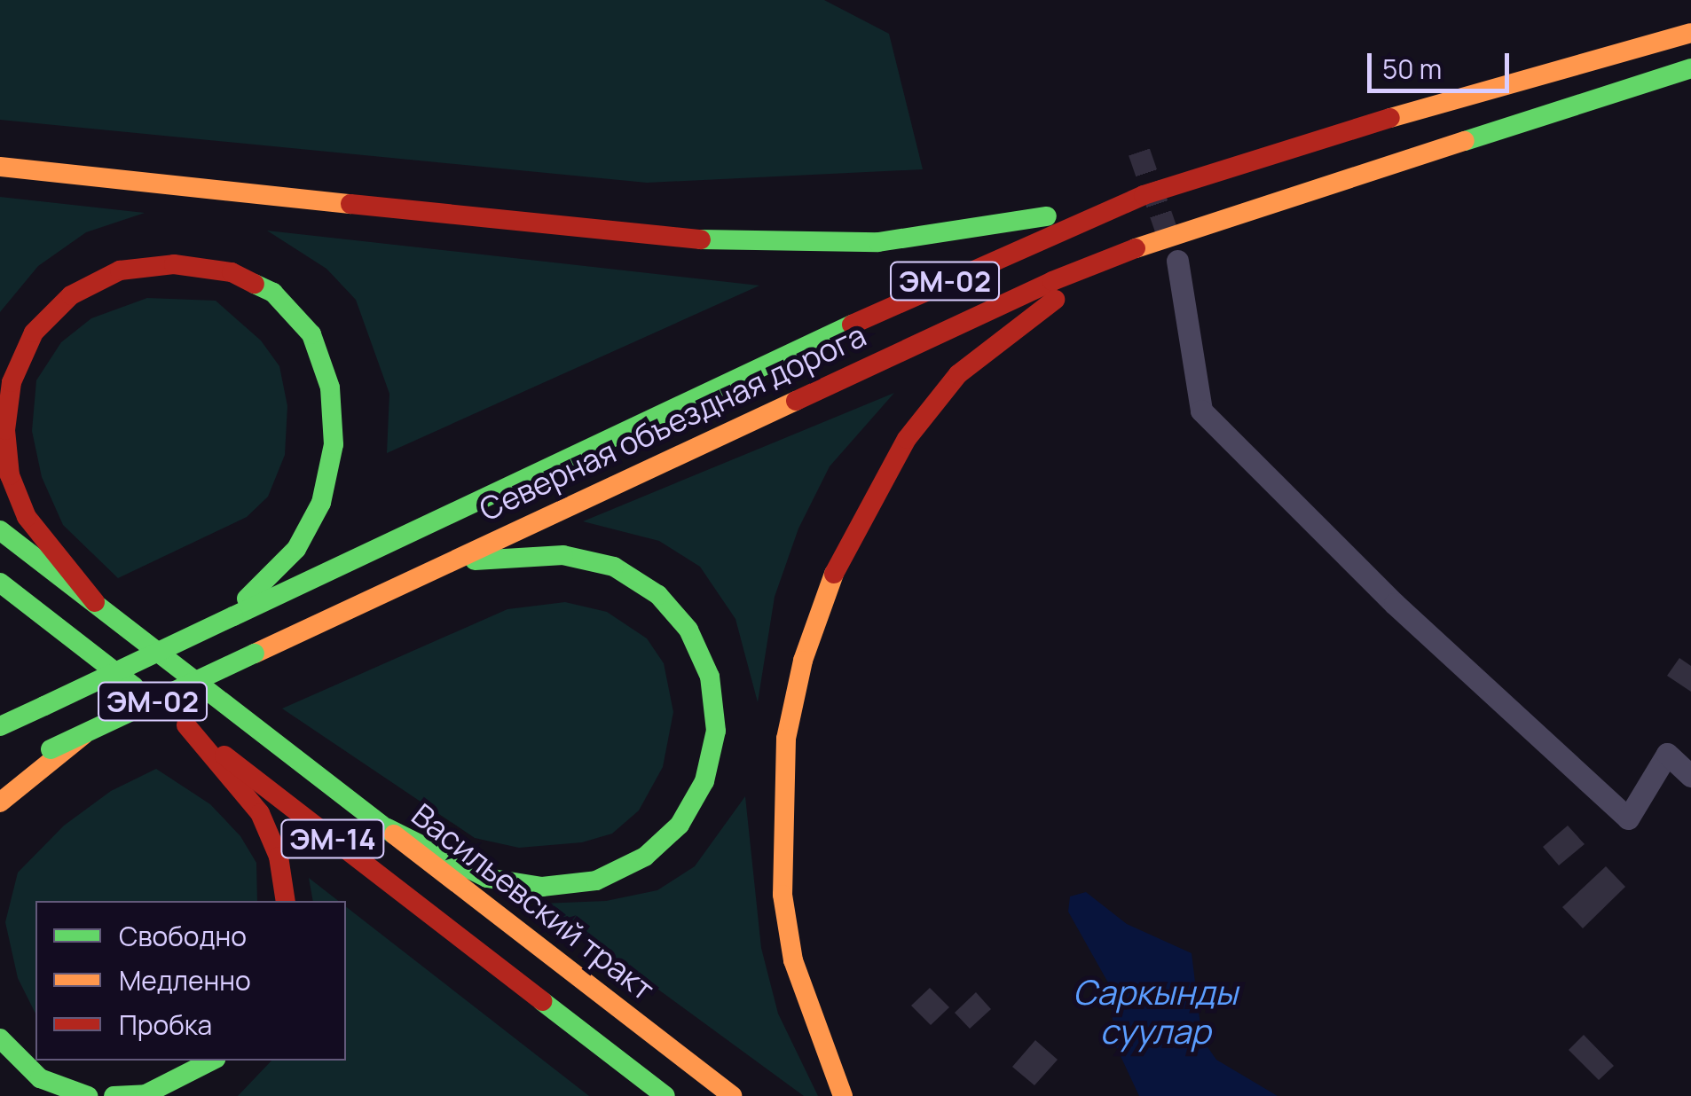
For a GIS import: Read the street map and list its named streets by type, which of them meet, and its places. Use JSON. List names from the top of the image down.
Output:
{
  "streets": {
    "main road": [
      "ЭМ-02",
      "Северная объездная дорога",
      "ЭМ-14",
      "Васильевский тракт"
    ]
  },
  "water": ["Саркынды суулар"],
  "legend": ["Свободно", "Медленно", "Пробка"],
  "scale_bar": "50 m"
}
